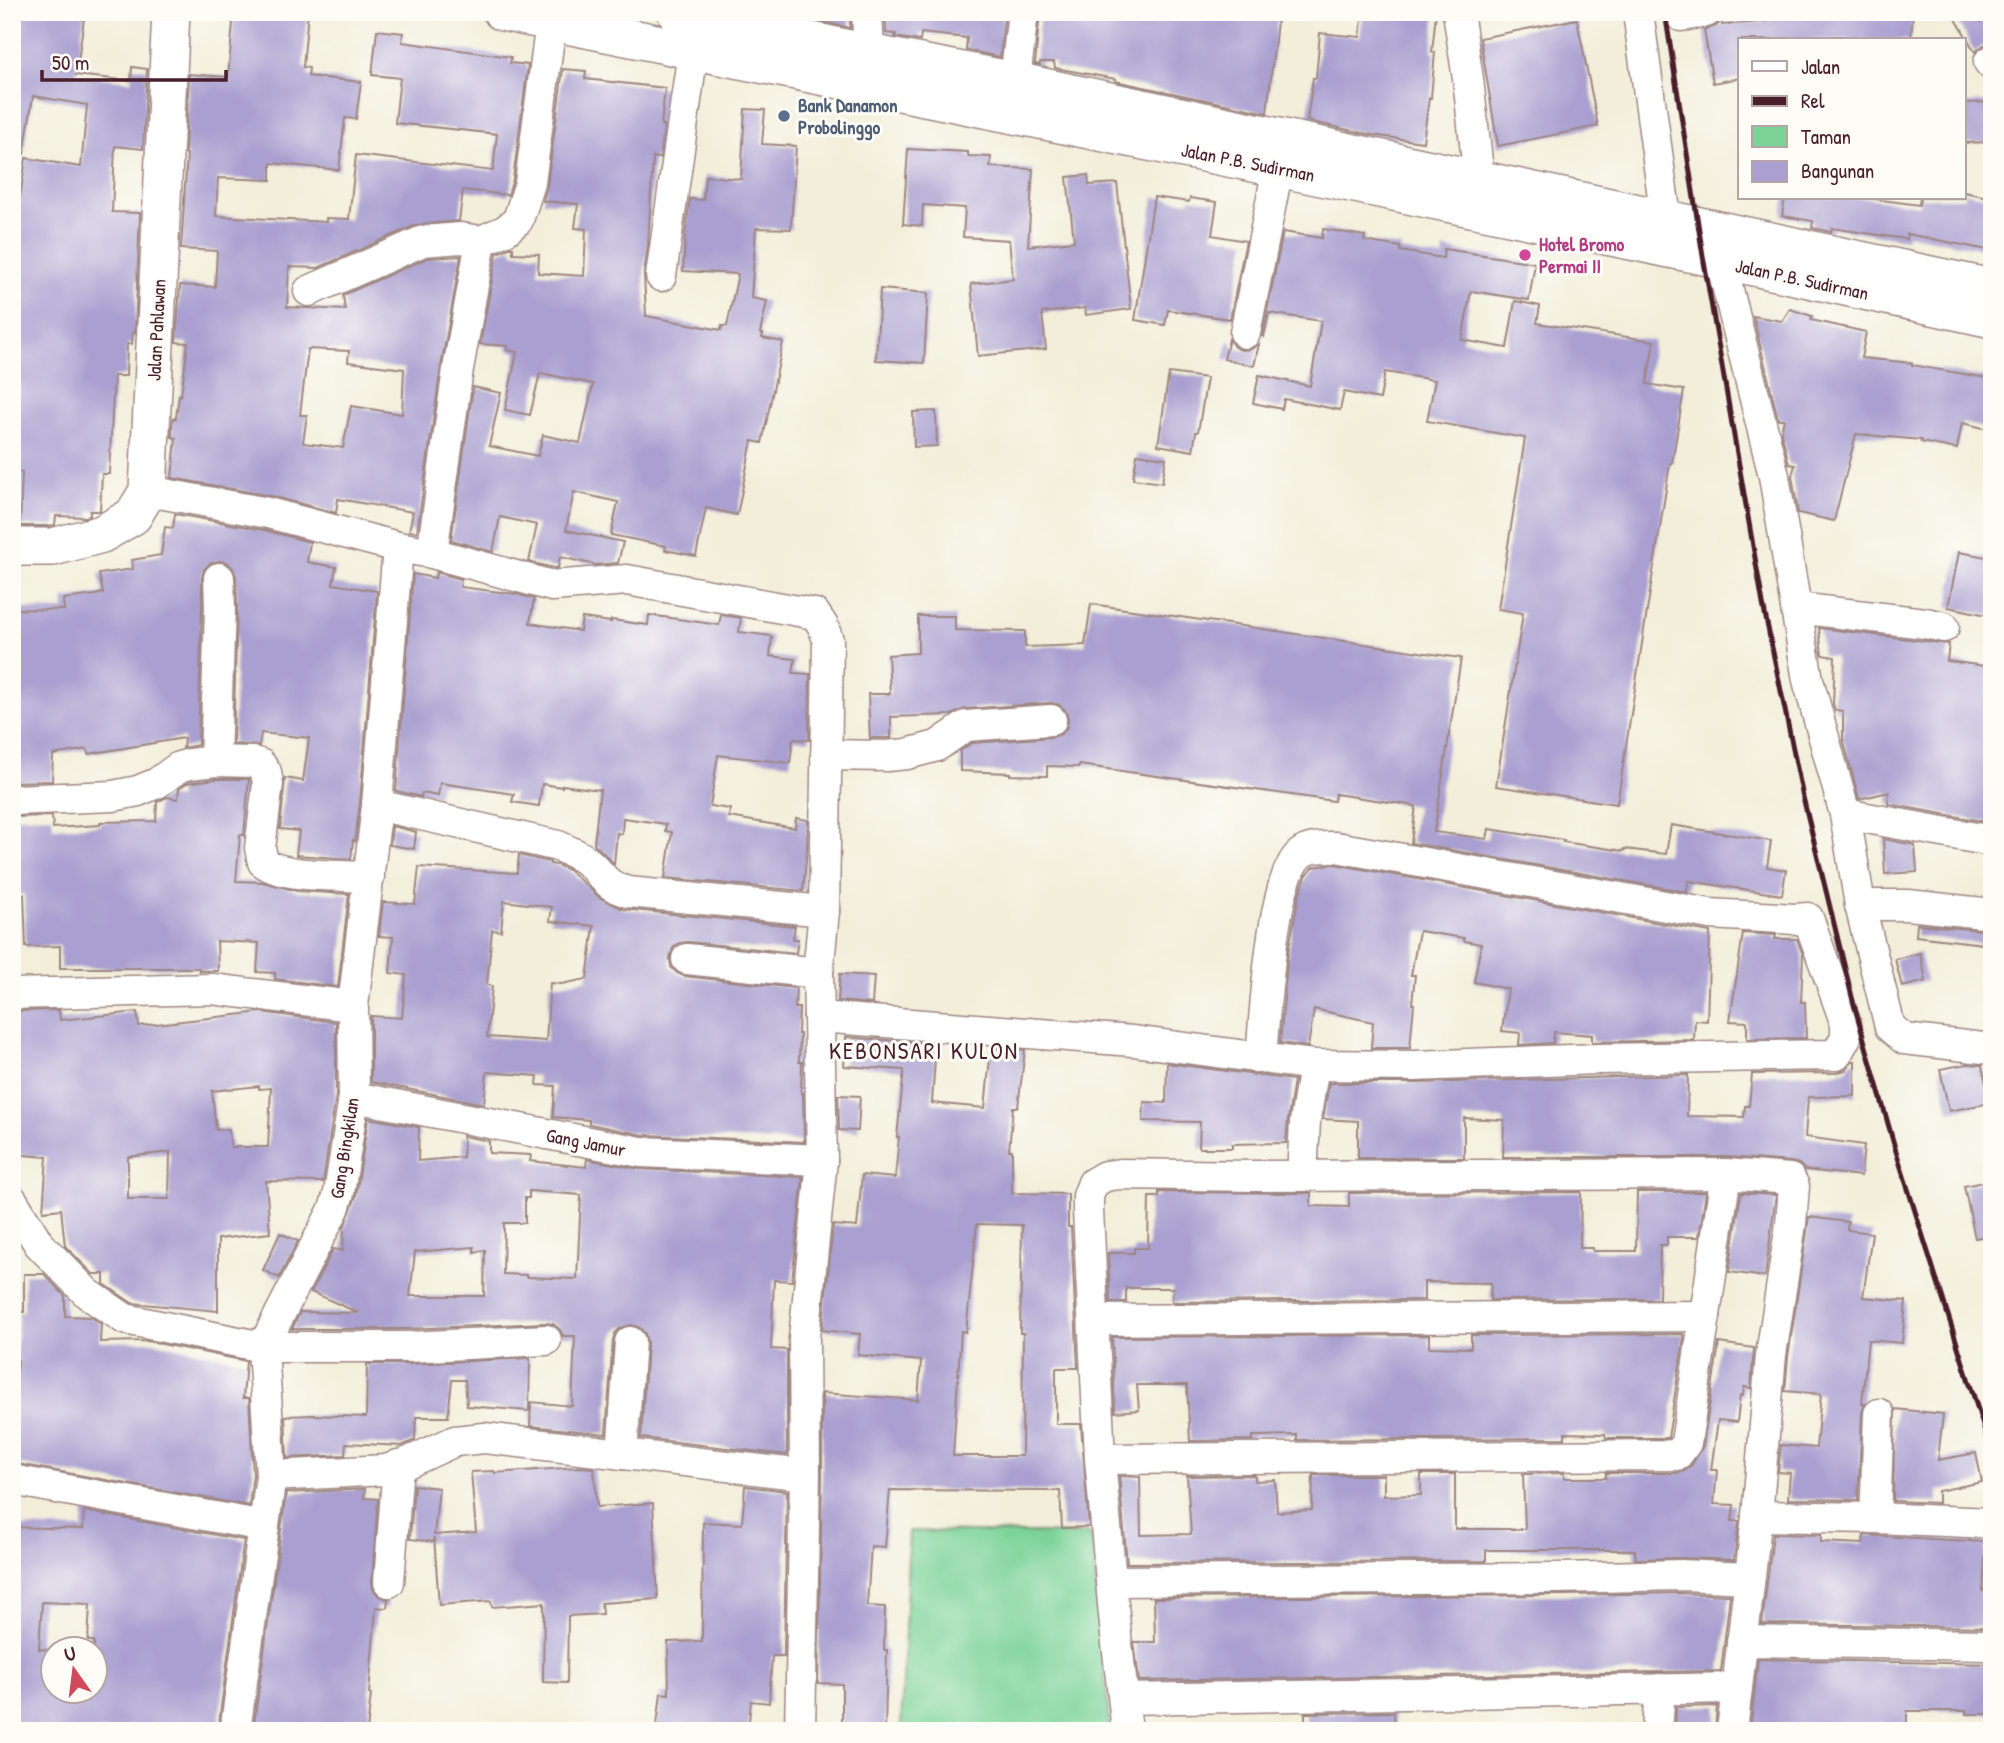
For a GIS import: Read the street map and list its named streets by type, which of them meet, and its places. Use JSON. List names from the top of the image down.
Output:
{
  "streets": {
    "main road": ["Jalan P.B. Sudirman", "Jalan Pahlawan"],
    "street": ["Gang Jamur", "Gang Bingkilan"]
  },
  "crossings": [
    ["Gang Jamur", "Gang Bingkilan"]
  ],
  "districts": ["KEBONSARI KULON"],
  "places": ["Bank Danamon Probolinggo", "Hotel Bromo Permai II"],
  "legend": [
    "Jalan",
    "Rel",
    "Taman",
    "Bangunan"
  ],
  "scale_bar": "50 m",
  "north": "top"
}
